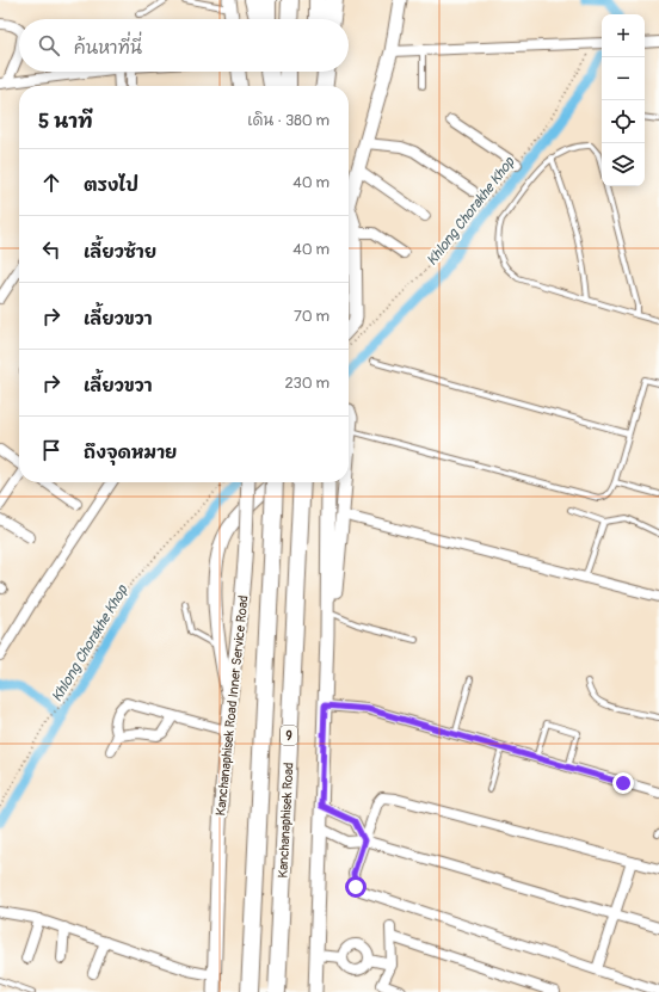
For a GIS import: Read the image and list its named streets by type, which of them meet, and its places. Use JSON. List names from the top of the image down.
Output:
{
  "streets": {
    "highway": ["9", "Kanchanaphisek Road"],
    "main road": ["Kanchanaphisek Road Inner Service Road"]
  },
  "water": ["Khlong Chorakhe Khop"],
  "page": {
    "map_buttons": ["+", "−"],
    "search": "ค้นหาที่นี่",
    "heading": ["5 นาที", "เดิน · 380 m"],
    "list": [
      ["ตรงไป", "40 m"],
      ["เลี้ยวซ้าย", "40 m"],
      ["เลี้ยวขวา", "70 m"],
      ["เลี้ยวขวา", "230 m"],
      "ถึงจุดหมาย"
    ]
  }
}
